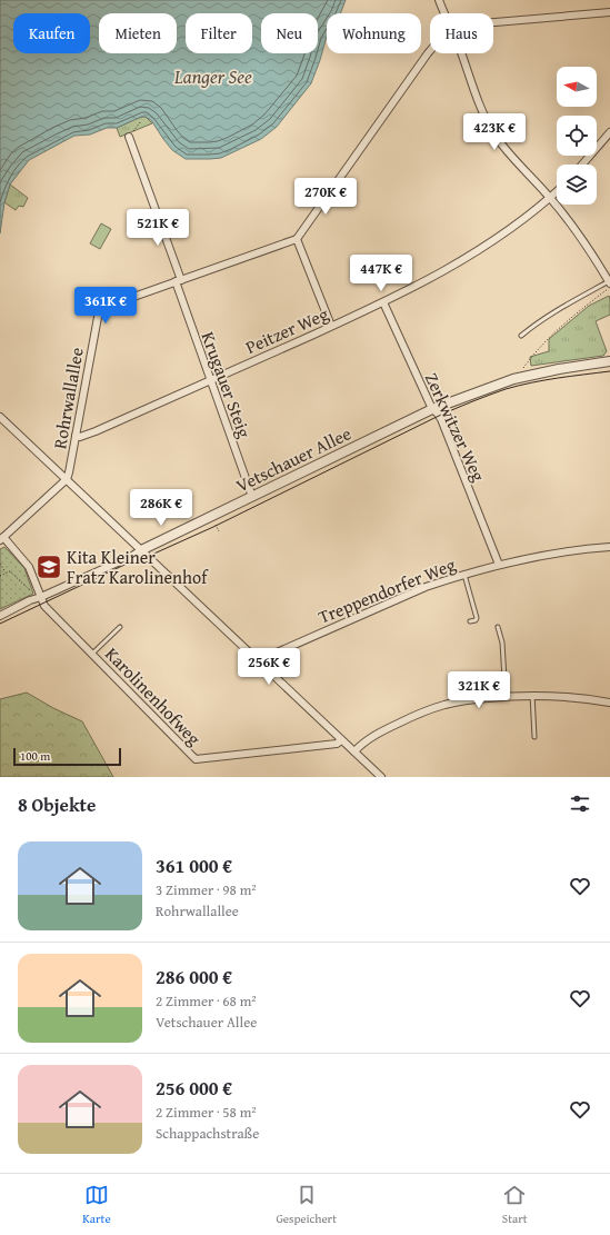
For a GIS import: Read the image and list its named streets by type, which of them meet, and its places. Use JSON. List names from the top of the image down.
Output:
{
  "streets": {
    "street": [
      "Peitzer Weg",
      "Krugauer Steig",
      "Rohrwallallee",
      "Zerkwitzer Weg",
      "Vetschauer Allee",
      "Treppendorfer Weg",
      "Karolinenhofweg"
    ]
  },
  "crossings": [
    ["Peitzer Weg", "Krugauer Steig"],
    ["Peitzer Weg", "Rohrwallallee"],
    ["Peitzer Weg", "Zerkwitzer Weg"],
    ["Krugauer Steig", "Rohrwallallee"],
    ["Krugauer Steig", "Vetschauer Allee"],
    ["Zerkwitzer Weg", "Vetschauer Allee"],
    ["Zerkwitzer Weg", "Treppendorfer Weg"],
    ["Vetschauer Allee", "Karolinenhofweg"]
  ],
  "water": ["Langer See"],
  "places": {
    "school or university": ["Kita Kleiner Fratz Karolinenhof"]
  },
  "scale_bar": "100 m",
  "north": "left",
  "page": {
    "chip": [
      "Kaufen",
      "Mieten",
      "Filter",
      "Neu",
      "Wohnung",
      "Haus"
    ],
    "price": [
      "423K €",
      "270K €",
      "521K €",
      "447K €",
      "361K €",
      "286K €",
      "256K €",
      "321K €"
    ],
    "scale": "100 m",
    "heading": "8 Objekte",
    "list": [
      {
        "name": "361 000 €",
        "note": "3 Zimmer · 98 m² · Rohrwallallee"
      },
      {
        "name": "286 000 €",
        "note": "2 Zimmer · 68 m² · Vetschauer Allee"
      },
      {
        "name": "256 000 €",
        "note": "2 Zimmer · 58 m² · Schappachstraße"
      }
    ],
    "tabs": ["Karte", "Gespeichert", "Start"]
  }
}
